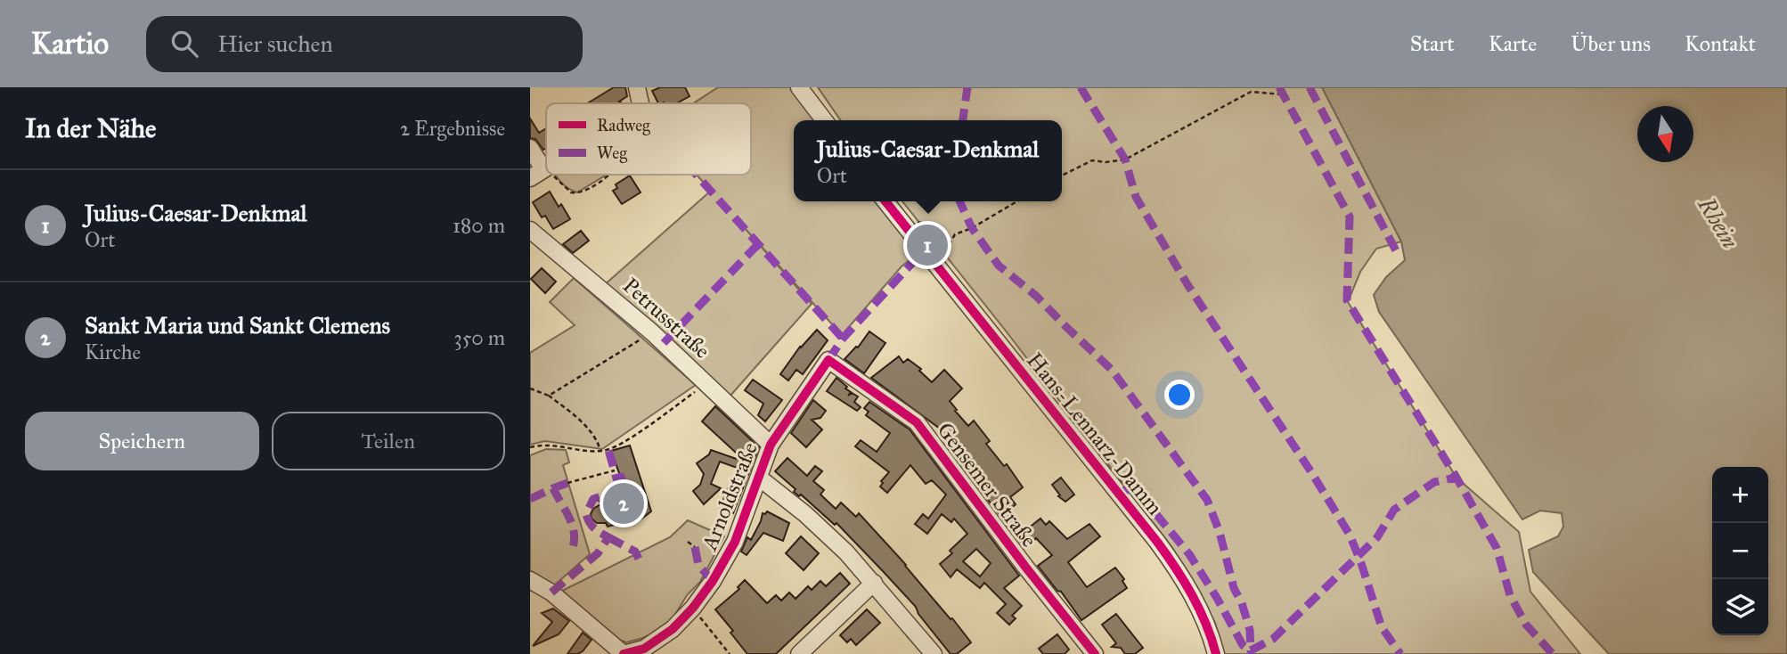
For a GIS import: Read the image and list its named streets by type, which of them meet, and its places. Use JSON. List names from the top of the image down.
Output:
{
  "streets": {
    "street": [
      "Petrusstraße",
      "Hans-Lennarz-Damm",
      "Gensemer Straße",
      "Arnoldstraße"
    ]
  },
  "crossings": [
    ["Petrusstraße", "Arnoldstraße"],
    ["Gensemer Straße", "Arnoldstraße"]
  ],
  "water": ["Rhein"],
  "legend": ["Radweg", "Weg"],
  "north": "bottom",
  "page": {
    "header": "Kartio",
    "search": "Hier suchen",
    "nav": [
      "Start",
      "Karte",
      "Über uns",
      "Kontakt"
    ],
    "heading": ["In der Nähe", "2 Ergebnisse"],
    "popup": ["Julius-Caesar-Denkmal", "Ort"],
    "list": [
      {
        "mark": "1",
        "name": "Julius-Caesar-Denkmal",
        "note": "Ort",
        "value": "180 m"
      },
      {
        "mark": "2",
        "name": "Sankt Maria und Sankt Clemens",
        "note": "Kirche",
        "value": "350 m"
      }
    ],
    "pins": ["1", "2"],
    "buttons": ["Speichern", "Teilen"],
    "map_buttons": ["+", "−"]
  }
}
